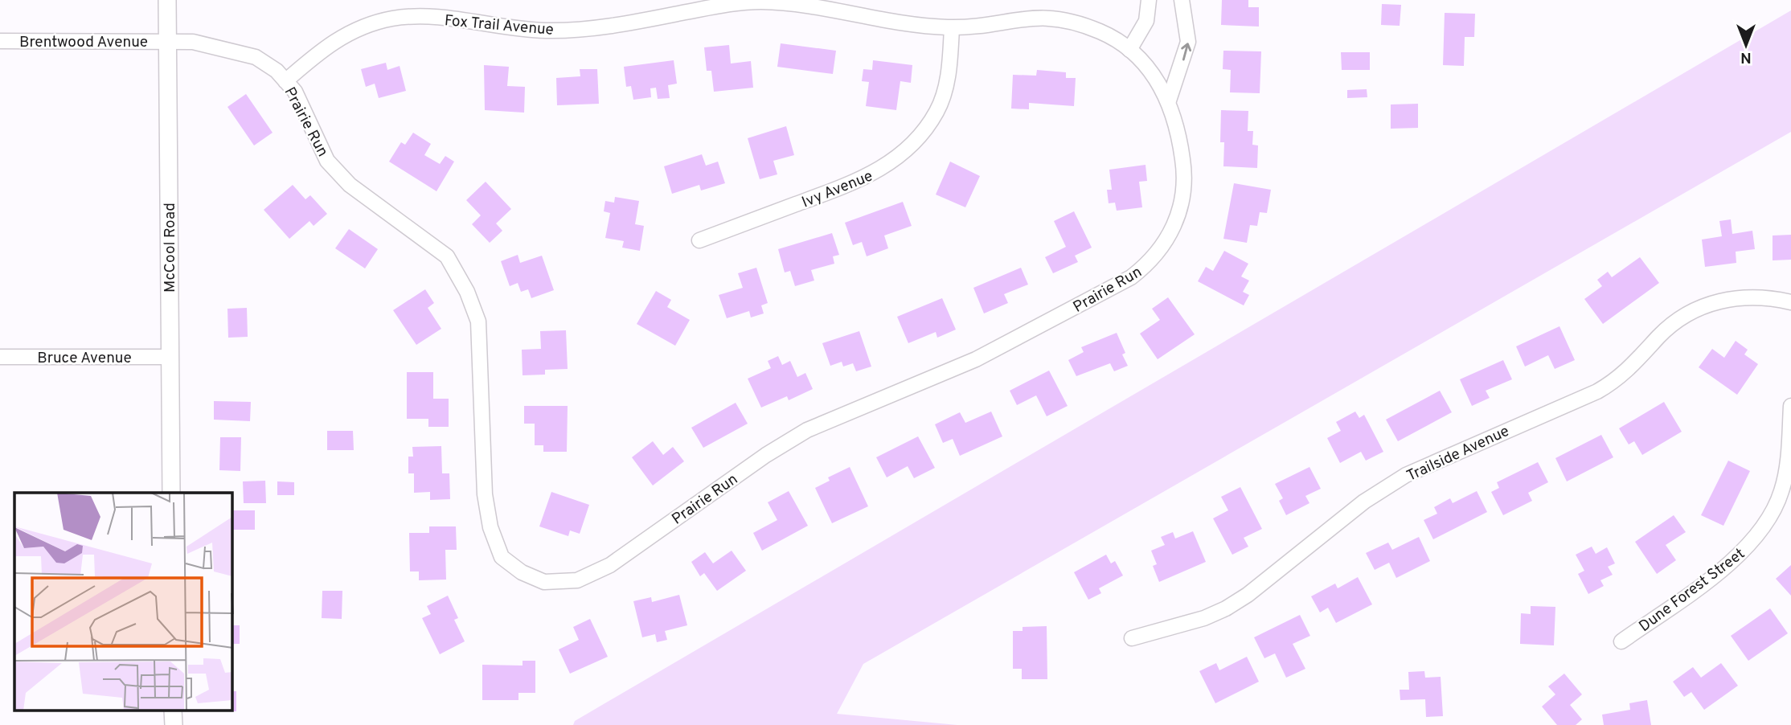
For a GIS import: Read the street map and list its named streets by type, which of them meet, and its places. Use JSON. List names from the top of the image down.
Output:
{
  "streets": {
    "street": [
      "Fox Trail Avenue",
      "Brentwood Avenue",
      "Prairie Run",
      "Ivy Avenue",
      "McCool Road",
      "Bruce Avenue",
      "Trailside Avenue",
      "Dune Forest Street"
    ]
  },
  "crossings": [
    ["Fox Trail Avenue", "Prairie Run"],
    ["Fox Trail Avenue", "Ivy Avenue"],
    ["Brentwood Avenue", "Prairie Run"],
    ["Brentwood Avenue", "McCool Road"],
    ["Prairie Run", "Ivy Avenue"],
    ["Prairie Run", "McCool Road"],
    ["McCool Road", "Bruce Avenue"]
  ],
  "north": "bottom"
}
